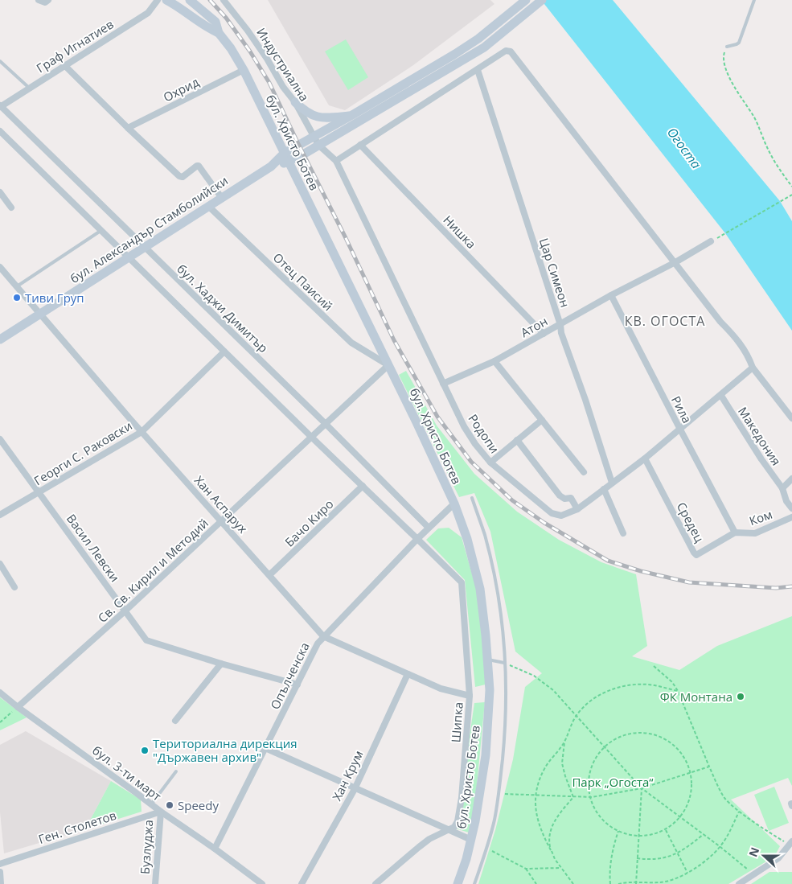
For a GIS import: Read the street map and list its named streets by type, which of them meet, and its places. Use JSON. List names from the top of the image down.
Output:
{
  "streets": {
    "main road": ["бул. Христо Ботев", "бул. Александър Стамболийски"],
    "street": [
      "Граф Игнатиев",
      "Индустриална",
      "Охрид",
      "Нишка",
      "Цар Симеон",
      "Отец Паисий",
      "бул. Хаджи Димитър",
      "Атон",
      "Рила",
      "Родопи",
      "Македония",
      "Георги С. Раковски",
      "Хан Аспарух",
      "Ком",
      "Средец",
      "Бачо Киро",
      "Васил Левски",
      "Св. Св. Кирил и Методий",
      "Опълченска",
      "Шипка",
      "бул. 3-ти март",
      "Хан Крум",
      "Ген. Столетов",
      "Бузлуджа"
    ]
  },
  "crossings": [
    ["Граф Игнатиев", "бул. Хаджи Димитър"],
    ["Индустриална", "бул. Александър Стамболийски"],
    ["Индустриална", "Родопи"],
    ["Охрид", "бул. Христо Ботев"],
    ["бул. Христо Ботев", "бул. Александър Стамболийски"],
    ["бул. Христо Ботев", "Отец Паисий"],
    ["бул. Христо Ботев", "Св. Св. Кирил и Методий"],
    ["бул. Христо Ботев", "Опълченска"],
    ["бул. Александър Стамболийски", "Отец Паисий"],
    ["бул. Александър Стамболийски", "бул. Хаджи Димитър"],
    ["бул. Александър Стамболийски", "Родопи"],
    ["бул. Александър Стамболийски", "Хан Аспарух"],
    ["Нишка", "Атон"],
    ["Цар Симеон", "Атон"],
    ["Цар Симеон", "Родопи"],
    ["Отец Паисий", "Св. Св. Кирил и Методий"],
    ["бул. Хаджи Димитър", "Св. Св. Кирил и Методий"],
    ["бул. Хаджи Димитър", "Опълченска"],
    ["Атон", "Рила"],
    ["Атон", "Родопи"],
    ["Рила", "Родопи"],
    ["Рила", "Ком"],
    ["Рила", "Средец"],
    ["Родопи", "Македония"],
    ["Родопи", "Средец"],
    ["Георги С. Раковски", "Хан Аспарух"],
    ["Георги С. Раковски", "Васил Левски"],
    ["Хан Аспарух", "Бачо Киро"],
    ["Хан Аспарух", "Св. Св. Кирил и Методий"],
    ["Хан Аспарух", "Опълченска"],
    ["Хан Аспарух", "Шипка"],
    ["Хан Аспарух", "Хан Крум"],
    ["Ком", "Средец"],
    ["Васил Левски", "Св. Св. Кирил и Методий"],
    ["Васил Левски", "Опълченска"],
    ["Св. Св. Кирил и Методий", "бул. 3-ти март"],
    ["Опълченска", "Шипка"],
    ["Опълченска", "бул. 3-ти март"],
    ["бул. 3-ти март", "Ген. Столетов"],
    ["бул. 3-ти март", "Бузлуджа"],
    ["Ген. Столетов", "Бузлуджа"]
  ],
  "districts": ["КВ. ОГОСТА"],
  "water": ["Огоста"],
  "parks": ["Парк „Огоста“"],
  "places": [
    "Тиви Груп",
    "ФК Монтана",
    "Териториална дирекция \"Държавен архив\"",
    "Speedy"
  ],
  "north": "left"
}
